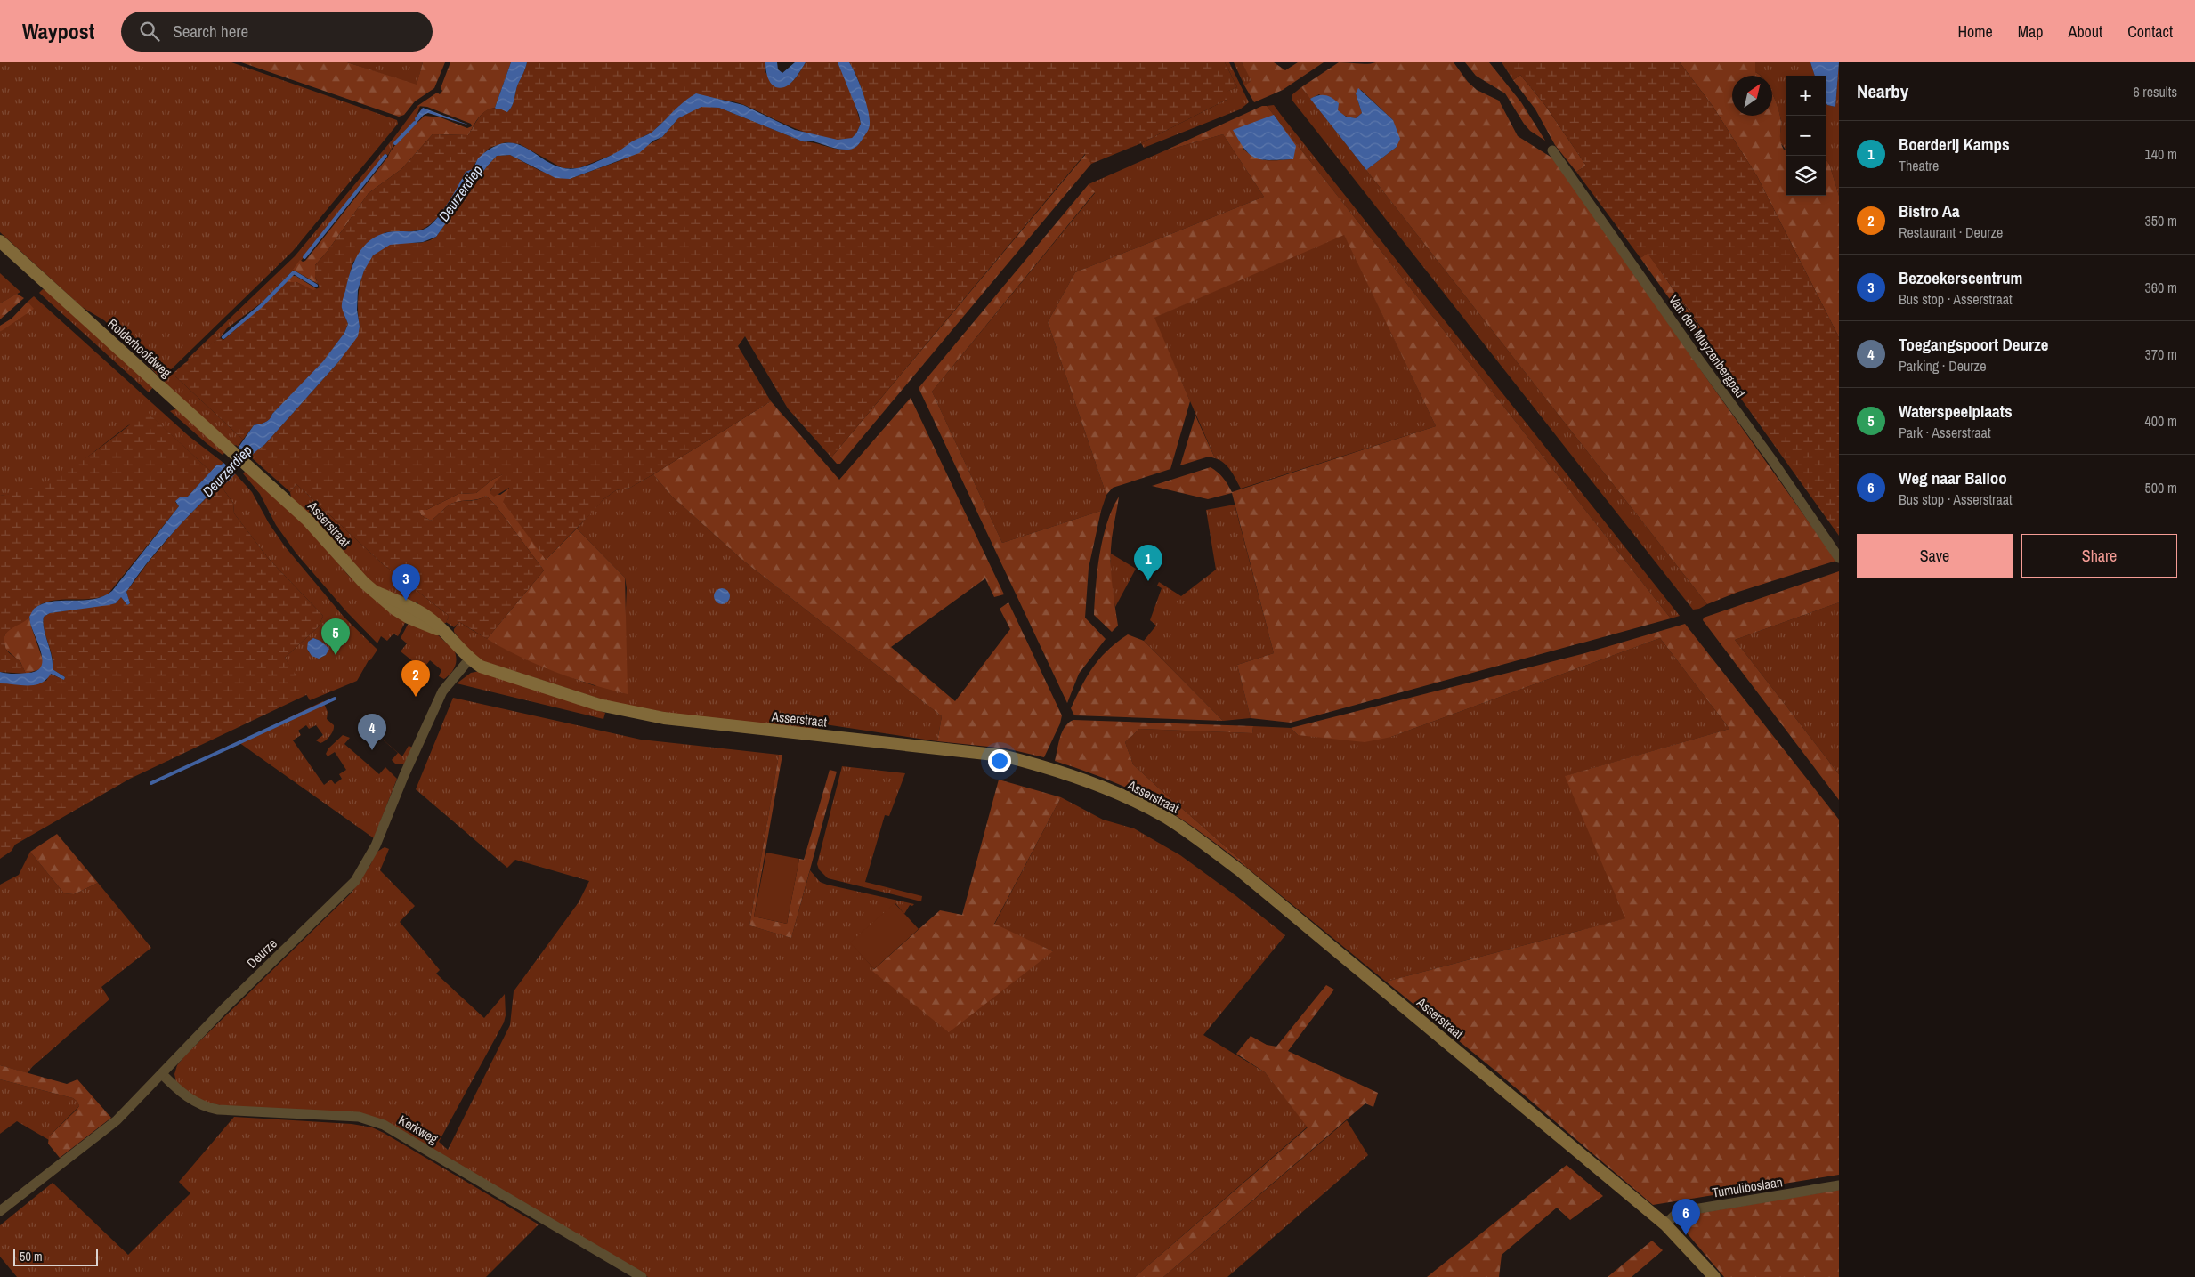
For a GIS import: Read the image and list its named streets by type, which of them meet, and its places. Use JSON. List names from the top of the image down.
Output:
{
  "streets": {
    "main road": ["Rolderhoofdweg", "Asserstraat"],
    "street": [
      "Van den Muyzenbergpad",
      "Deurze",
      "Kerkweg",
      "Tumuliboslaan"
    ]
  },
  "crossings": [
    ["Rolderhoofdweg", "Asserstraat"],
    ["Asserstraat", "Deurze"],
    ["Asserstraat", "Tumuliboslaan"],
    ["Deurze", "Kerkweg"]
  ],
  "water": ["Deurzerdiep"],
  "scale_bar": "50 m",
  "north": "top right",
  "page": {
    "header": "Waypost",
    "search": "Search here",
    "nav": [
      "Home",
      "Map",
      "About",
      "Contact"
    ],
    "heading": ["Nearby", "6 results"],
    "map_buttons": ["+", "−"],
    "list": [
      {
        "mark": "1",
        "name": "Boerderij Kamps",
        "note": "Theatre",
        "value": "140 m"
      },
      {
        "mark": "2",
        "name": "Bistro Aa",
        "note": "Restaurant · Deurze",
        "value": "350 m"
      },
      {
        "mark": "3",
        "name": "Bezoekerscentrum",
        "note": "Bus stop · Asserstraat",
        "value": "360 m"
      },
      {
        "mark": "4",
        "name": "Toegangspoort Deurze",
        "note": "Parking · Deurze",
        "value": "370 m"
      },
      {
        "mark": "5",
        "name": "Waterspeelplaats",
        "note": "Park · Asserstraat",
        "value": "400 m"
      },
      {
        "mark": "6",
        "name": "Weg naar Balloo",
        "note": "Bus stop · Asserstraat",
        "value": "500 m"
      }
    ],
    "buttons": ["Save", "Share"],
    "pins": [
      "1",
      "3",
      "5",
      "2",
      "4",
      "6"
    ],
    "scale": "50 m"
  }
}
